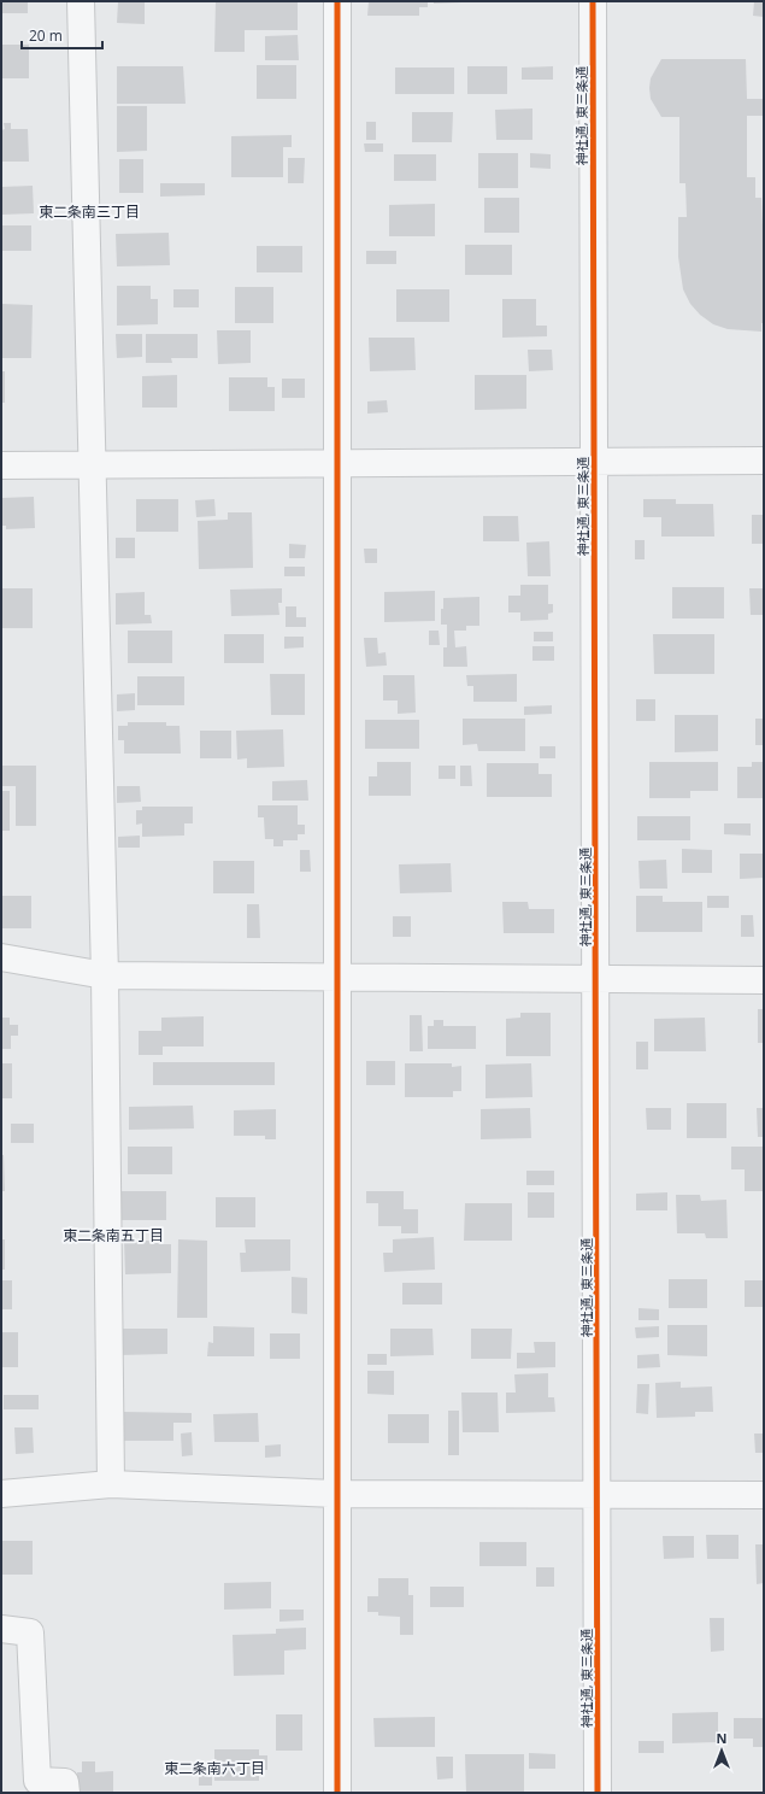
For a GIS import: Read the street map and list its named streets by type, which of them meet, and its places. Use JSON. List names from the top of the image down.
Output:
{
  "streets": {
    "street": ["神社通, 東三条通"]
  },
  "districts": ["東二条南三丁目", "東二条南五丁目", "東二条南六丁目"],
  "scale_bar": "20 m",
  "north": "top"
}
